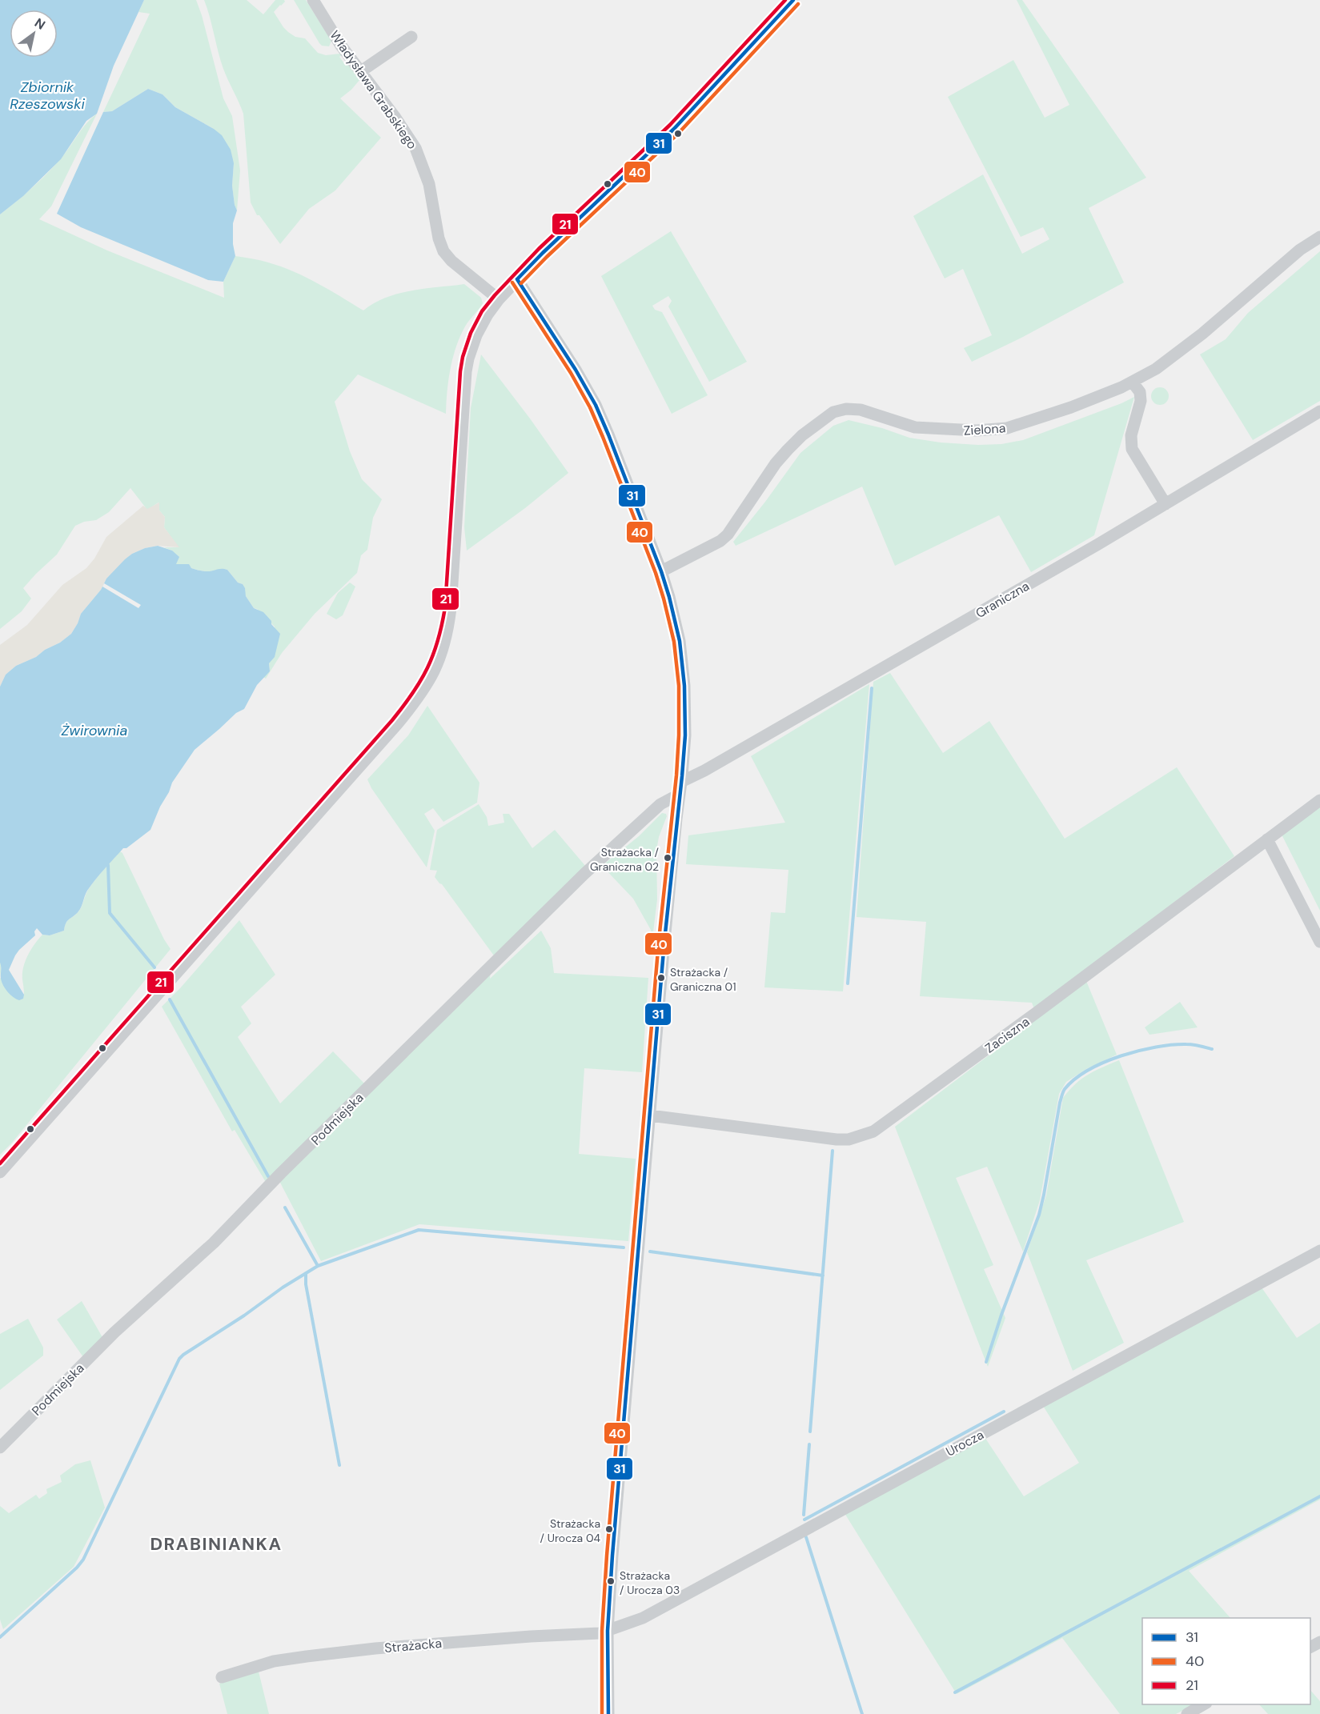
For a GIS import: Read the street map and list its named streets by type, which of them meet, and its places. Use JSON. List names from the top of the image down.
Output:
{
  "streets": {
    "street": [
      "Władysława Grabskiego",
      "Zielona",
      "Graniczna",
      "Zaciszna",
      "Podmiejska",
      "Urocza",
      "Strażacka"
    ]
  },
  "crossings": [
    ["Urocza", "Strażacka"]
  ],
  "districts": ["DRABINIANKA"],
  "water": ["Zbiornik Rzeszowski", "Żwirownia"],
  "places": [
    "Strażacka / Graniczna 02",
    "Strażacka / Graniczna 01",
    "Strażacka / Urocza 04",
    "Strażacka / Urocza 03"
  ],
  "lines": ["transit line 31", "transit line 21", "transit line 40"],
  "legend": ["31", "40", "21"],
  "north": "top right"
}
